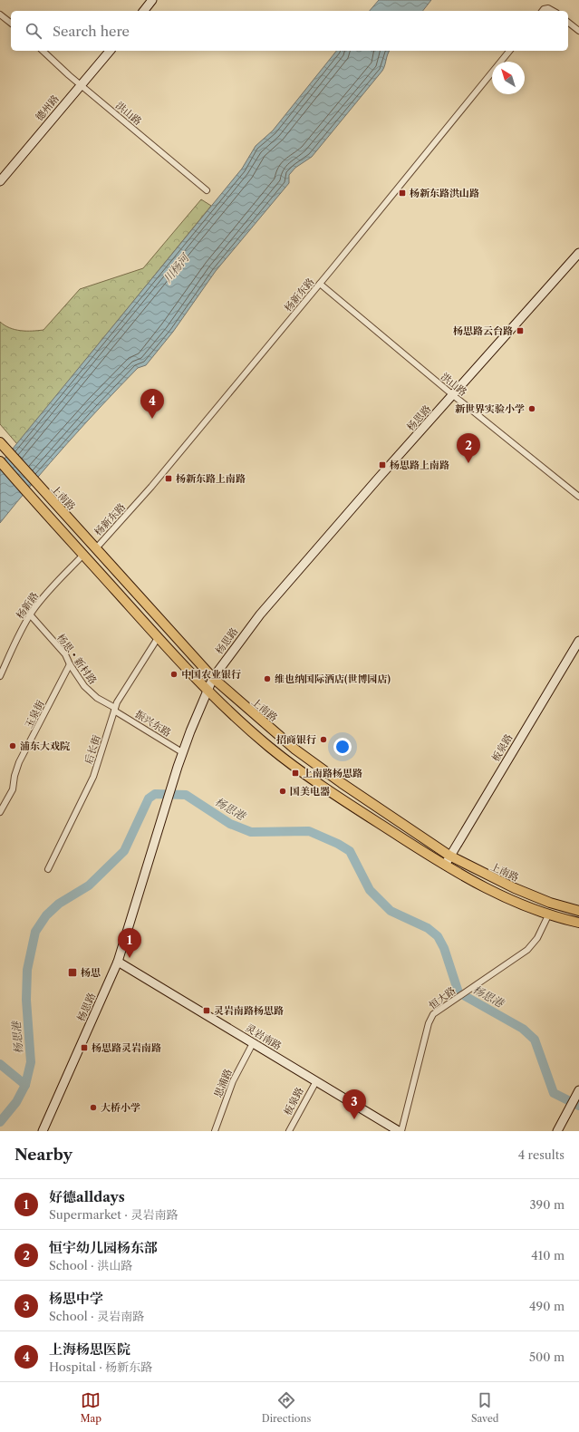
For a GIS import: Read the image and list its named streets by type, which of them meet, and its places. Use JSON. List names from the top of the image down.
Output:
{
  "streets": {
    "main road": ["上南路"],
    "street": [
      "德州路",
      "洪山路",
      "杨新东路",
      "杨思路",
      "杨新路",
      "杨思 • 新村路",
      "玉泉街",
      "振兴东路",
      "板泉路",
      "后长街",
      "恒大路",
      "灵岩南路",
      "思浦路"
    ]
  },
  "crossings": [
    ["德州路", "洪山路"],
    ["洪山路", "杨新东路"],
    ["洪山路", "杨思路"],
    ["杨新东路", "上南路"],
    ["杨思路", "上南路"],
    ["杨思路", "振兴东路"],
    ["杨思路", "灵岩南路"],
    ["上南路", "板泉路"],
    ["杨新路", "杨思 • 新村路"],
    ["杨思 • 新村路", "玉泉街"],
    ["杨思 • 新村路", "振兴东路"],
    ["杨思 • 新村路", "后长街"],
    ["振兴东路", "后长街"],
    ["板泉路", "灵岩南路"],
    ["灵岩南路", "思浦路"]
  ],
  "water": ["川杨河", "杨思港"],
  "places": {
    "transit": [
      "杨新东路洪山路",
      "杨思路云台路",
      "杨思路上南路",
      "杨新东路上南路",
      "上南路杨思路",
      "杨思",
      "灵岩南路杨思路",
      "杨思路灵岩南路"
    ],
    "other": [
      "新世界实验小学",
      "中国农业银行",
      "维也纳国际酒店(世博园店)",
      "招商银行",
      "浦东大戏院",
      "国美电器",
      "大桥小学"
    ]
  },
  "north": "top left",
  "page": {
    "search": "Search here",
    "pins": [
      "4",
      "2",
      "1",
      "3"
    ],
    "heading": ["Nearby", "4 results"],
    "list": [
      {
        "mark": "1",
        "name": "好德alldays",
        "note": "Supermarket · 灵岩南路",
        "value": "390 m"
      },
      {
        "mark": "2",
        "name": "恒宇幼儿园杨东部",
        "note": "School · 洪山路",
        "value": "410 m"
      },
      {
        "mark": "3",
        "name": "杨思中学",
        "note": "School · 灵岩南路",
        "value": "490 m"
      },
      {
        "mark": "4",
        "name": "上海杨思医院",
        "note": "Hospital · 杨新东路",
        "value": "500 m"
      }
    ],
    "nav": ["Map", "Directions", "Saved"]
  }
}
